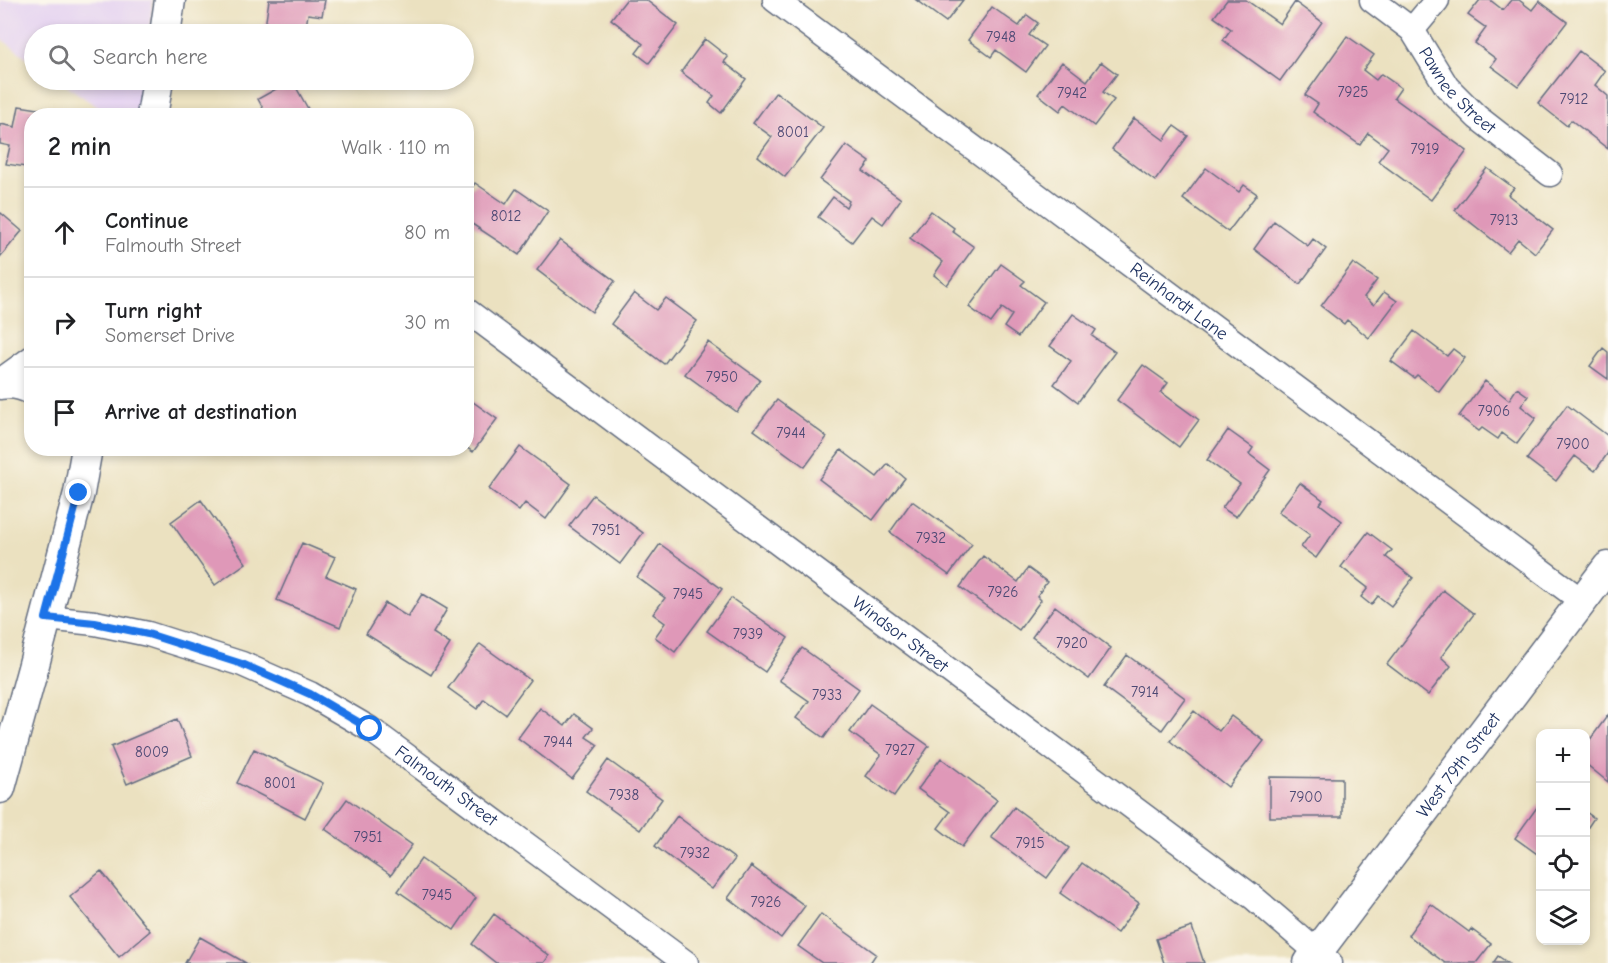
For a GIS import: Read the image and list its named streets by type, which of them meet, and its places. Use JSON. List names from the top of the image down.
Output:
{
  "streets": {
    "street": [
      "Pawnee Street",
      "Reinhardt Lane",
      "Windsor Street",
      "West 79th Street",
      "Falmouth Street"
    ]
  },
  "crossings": [
    ["Reinhardt Lane", "West 79th Street"],
    ["Windsor Street", "West 79th Street"]
  ],
  "house_numbers": [
    "7948",
    "7925",
    "7942",
    "7912",
    "8001",
    "7919",
    "8012",
    "7913",
    "7950",
    "7906",
    "7944",
    "7900",
    "7951",
    "7932",
    "7926",
    "7945",
    "7939",
    "7920",
    "7914",
    "7933",
    "7944",
    "7927",
    "8009",
    "8001",
    "7938",
    "7900",
    "7951",
    "7915",
    "7932",
    "7945",
    "7926"
  ],
  "page": {
    "search": "Search here",
    "heading": ["2 min", "Walk · 110 m"],
    "list": [
      ["Continue", "Falmouth Street", "80 m"],
      ["Turn right", "Somerset Drive", "30 m"],
      "Arrive at destination"
    ],
    "map_buttons": ["+", "−"]
  }
}
